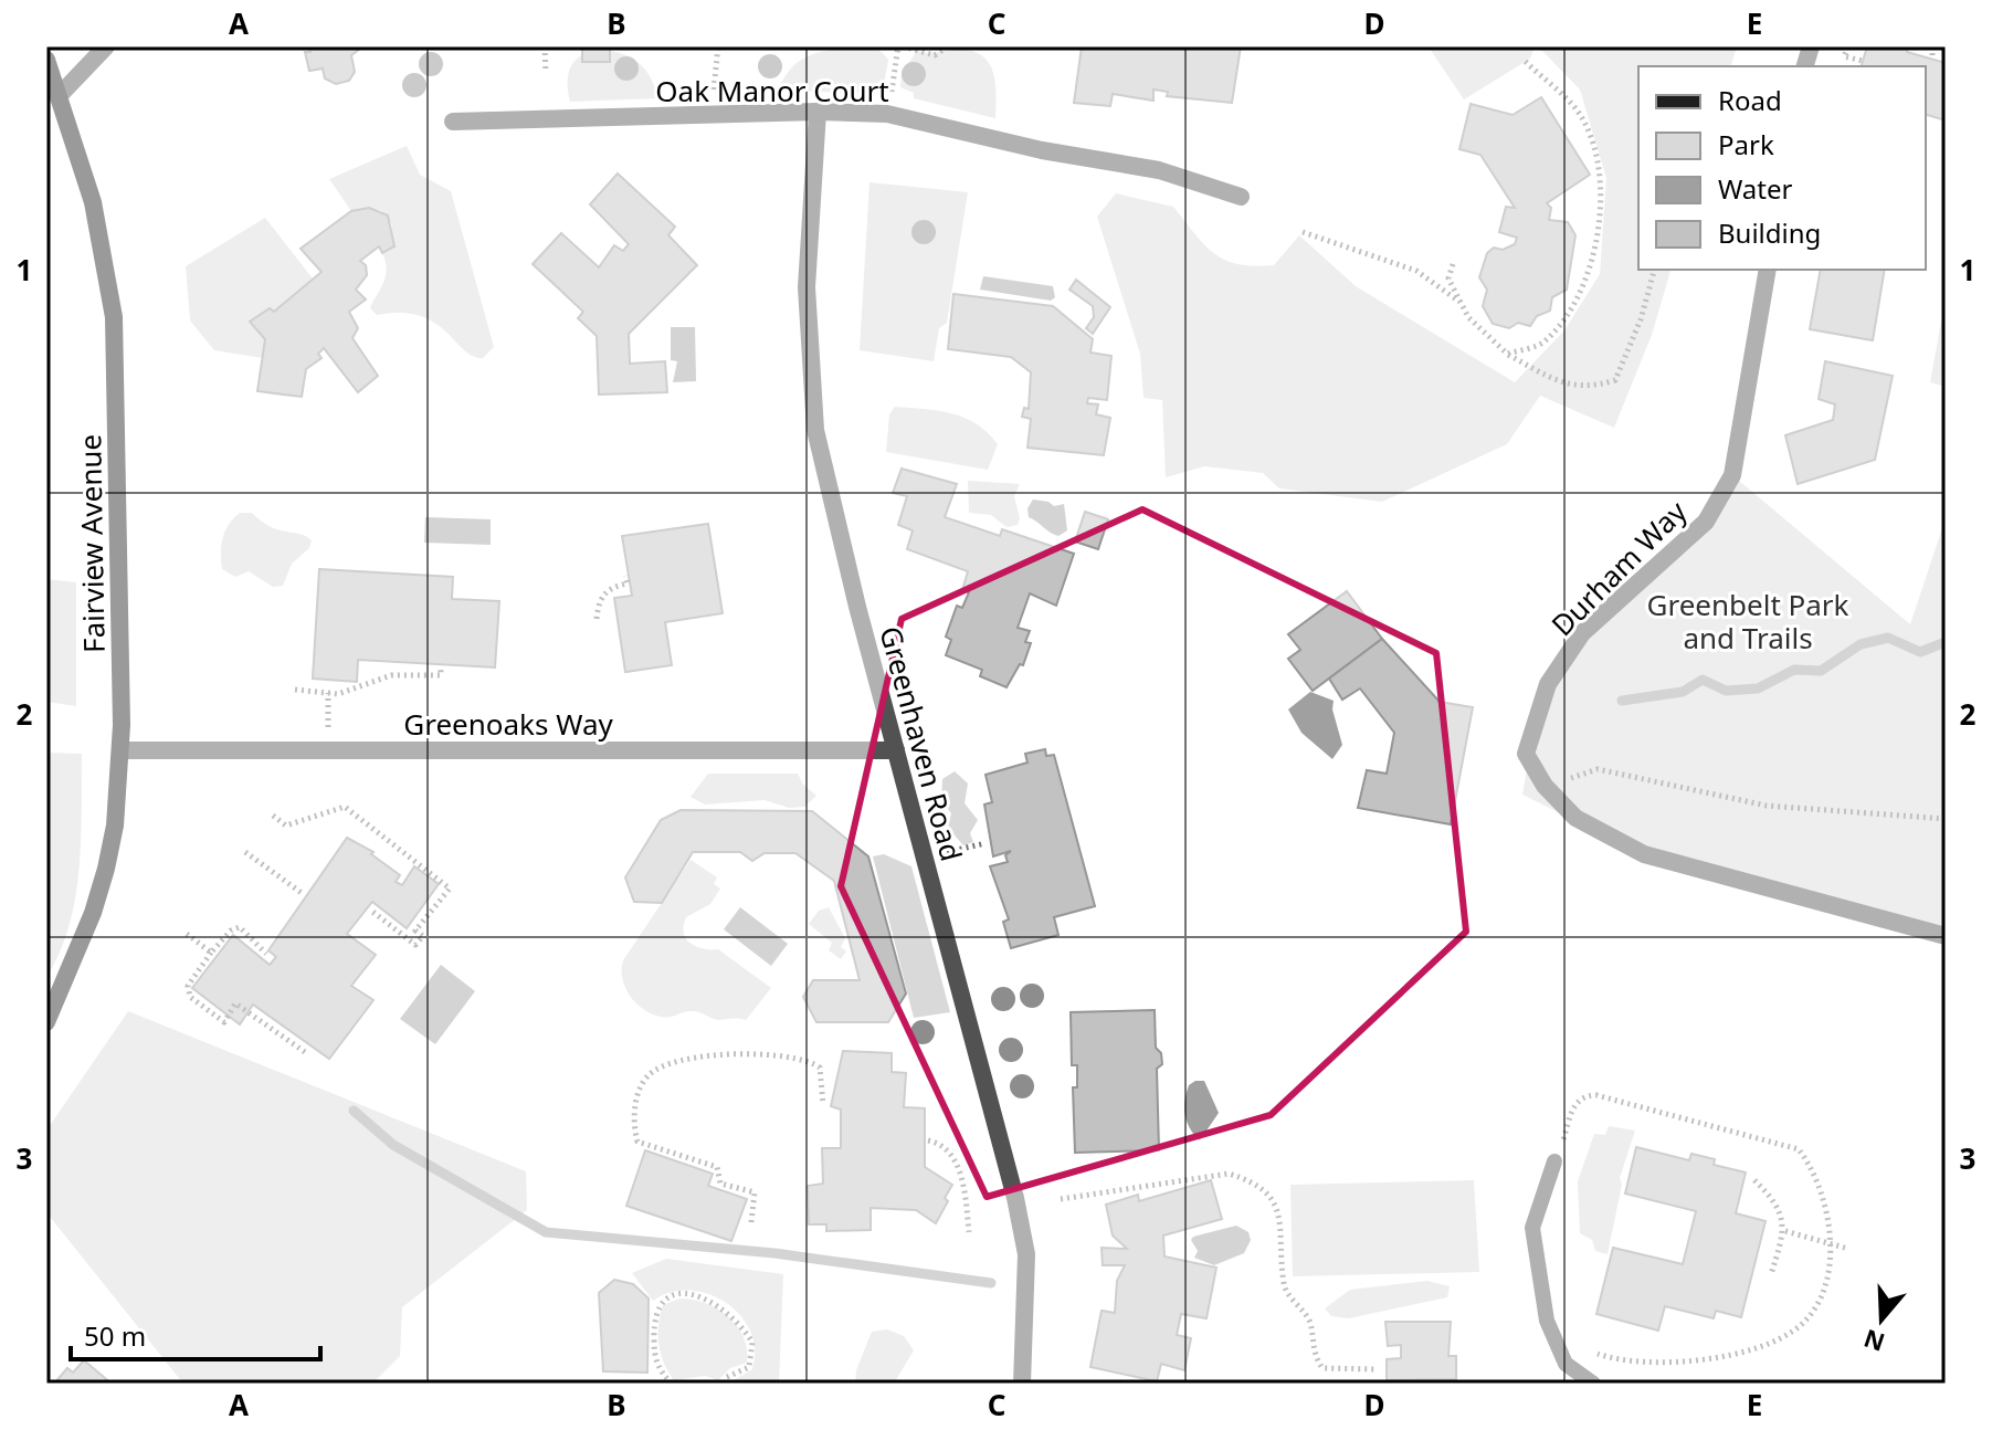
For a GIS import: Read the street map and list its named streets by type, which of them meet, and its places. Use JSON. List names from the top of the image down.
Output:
{
  "streets": {
    "main road": ["Fairview Avenue"],
    "street": [
      "Oak Manor Court",
      "Durham Way",
      "Greenoaks Way",
      "Greenhaven Road"
    ]
  },
  "crossings": [
    ["Oak Manor Court", "Greenhaven Road"],
    ["Fairview Avenue", "Greenoaks Way"],
    ["Greenoaks Way", "Greenhaven Road"]
  ],
  "parks": ["Greenbelt Park and Trails"],
  "legend": [
    "Road",
    "Park",
    "Water",
    "Building"
  ],
  "scale_bar": "50 m",
  "north": "bottom",
  "grid": {
    "columns": [
      "A",
      "B",
      "C",
      "D",
      "E"
    ],
    "rows": ["1", "2", "3"]
  }
}
